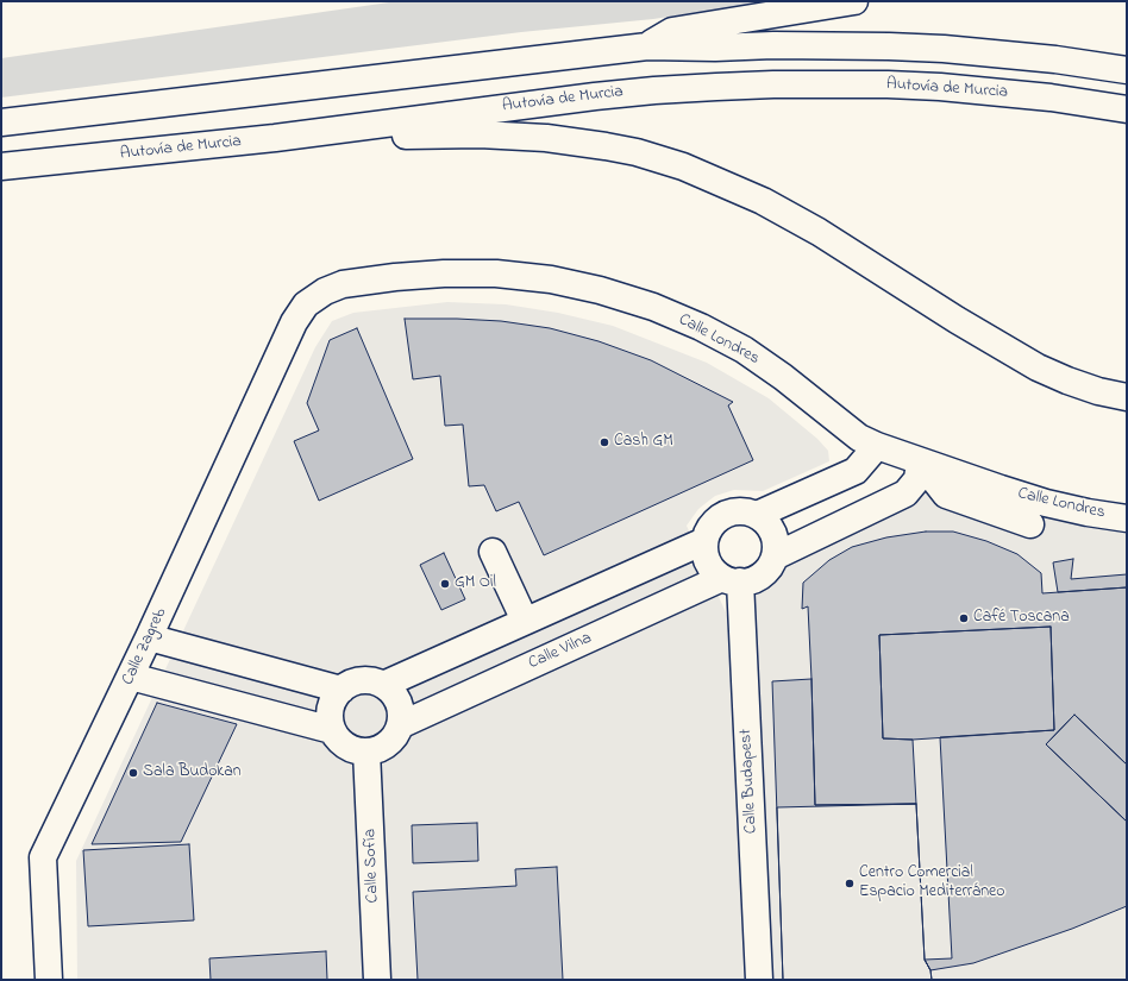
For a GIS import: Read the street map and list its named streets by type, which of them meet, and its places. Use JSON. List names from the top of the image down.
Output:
{
  "streets": {
    "main road": [
      "Autovía de Murcia",
      "Calle Londres",
      "Calle Zagreb",
      "Calle Vilna",
      "Calle Budapest",
      "Calle Sofía"
    ]
  },
  "crossings": [
    ["Calle Londres", "Calle Zagreb"],
    ["Calle Vilna", "Calle Budapest"],
    ["Calle Vilna", "Calle Sofía"]
  ],
  "places": [
    "Cash GM",
    "GM Oil",
    "Café Toscana",
    "Sala Budokan",
    "Centro Comercial Espacio Mediterráneo"
  ]
}
